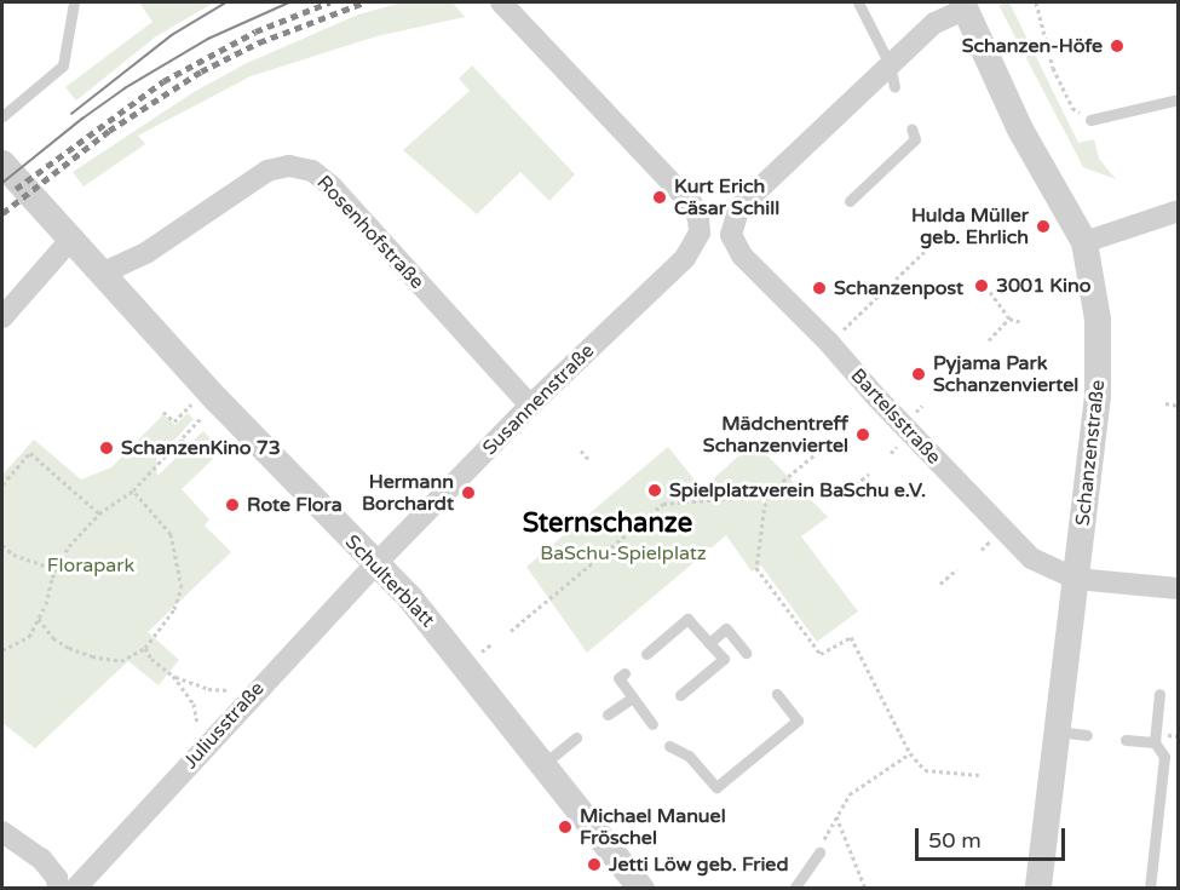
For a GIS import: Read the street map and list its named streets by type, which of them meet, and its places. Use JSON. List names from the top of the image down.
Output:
{
  "streets": {
    "street": [
      "Rosenhofstraße",
      "Susannenstraße",
      "Bartelsstraße",
      "Schanzenstraße",
      "Schulterblatt",
      "Juliusstraße"
    ]
  },
  "crossings": [
    ["Rosenhofstraße", "Susannenstraße"],
    ["Rosenhofstraße", "Schulterblatt"],
    ["Susannenstraße", "Schulterblatt"],
    ["Susannenstraße", "Juliusstraße"],
    ["Bartelsstraße", "Schanzenstraße"],
    ["Schulterblatt", "Juliusstraße"]
  ],
  "districts": ["Sternschanze"],
  "parks": ["BaSchu-Spielplatz", "Florapark"],
  "places": [
    "Schanzen-Höfe",
    "Kurt Erich Cäsar Schill",
    "Hulda Müller geb. Ehrlich",
    "3001 Kino",
    "Schanzenpost",
    "Pyjama Park Schanzenviertel",
    "Mädchentreff Schanzenviertel",
    "SchanzenKino 73",
    "Spielplatzverein BaSchu e.V.",
    "Hermann Borchardt",
    "Rote Flora",
    "Michael Manuel Fröschel",
    "Jetti Löw geb. Fried"
  ],
  "scale_bar": "50 m"
}
